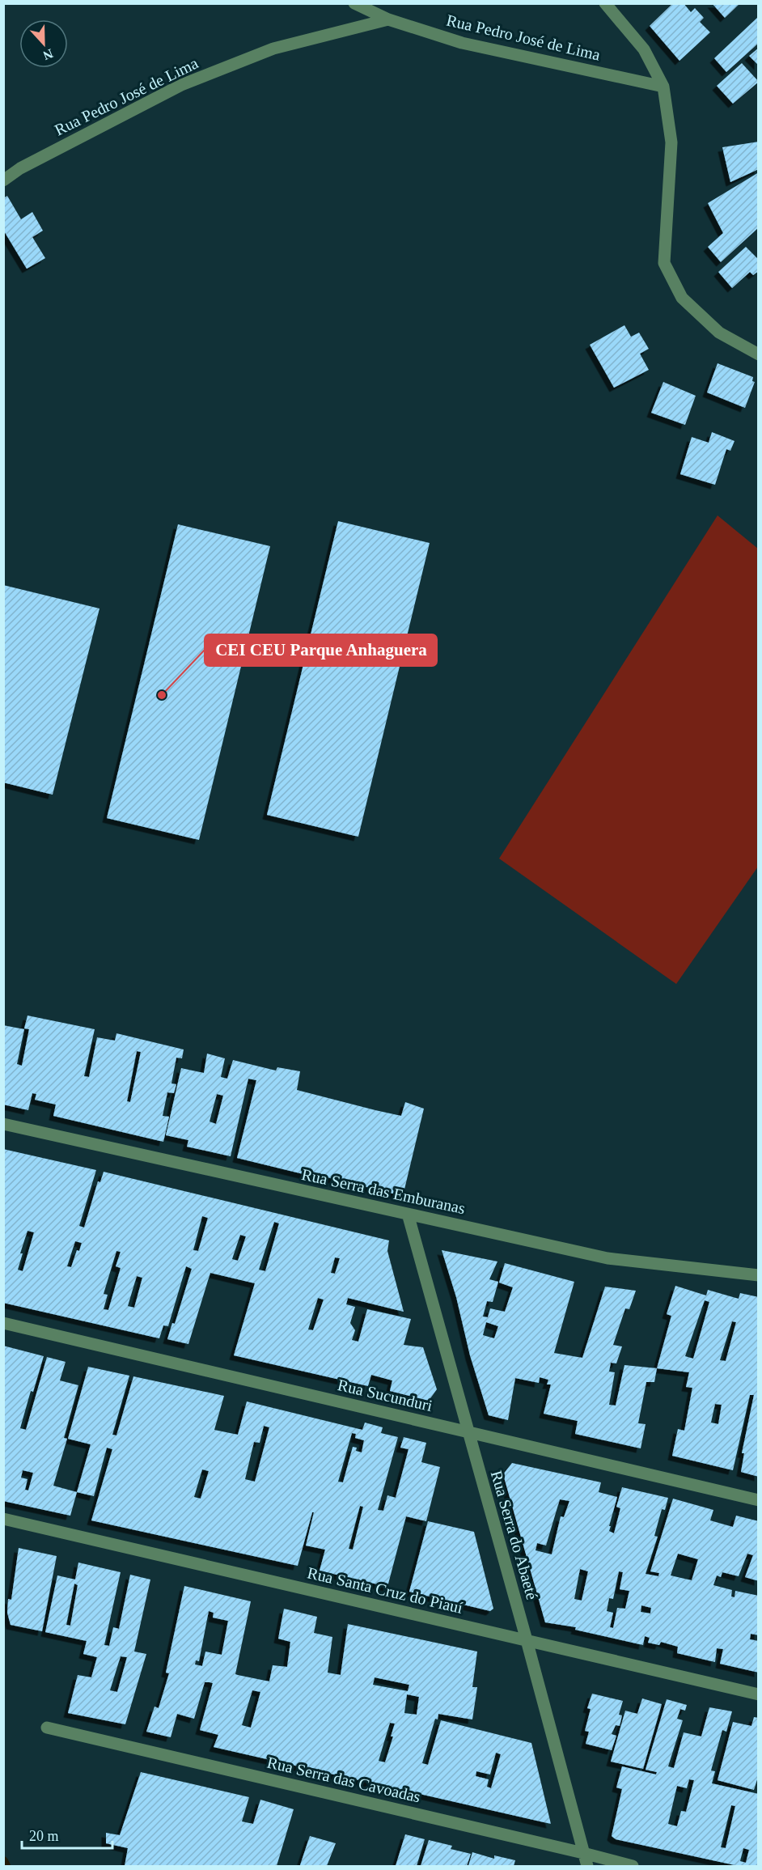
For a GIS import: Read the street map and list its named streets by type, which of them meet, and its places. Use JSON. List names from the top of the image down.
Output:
{
  "streets": {
    "street": [
      "Rua Pedro José de Lima",
      "Rua Serra das Emburanas",
      "Rua Sucunduri",
      "Rua Serra do Abaeté",
      "Rua Santa Cruz do Piauí",
      "Rua Serra das Cavoadas"
    ]
  },
  "crossings": [
    ["Rua Serra das Emburanas", "Rua Serra do Abaeté"],
    ["Rua Sucunduri", "Rua Serra do Abaeté"],
    ["Rua Serra do Abaeté", "Rua Santa Cruz do Piauí"],
    ["Rua Serra do Abaeté", "Rua Serra das Cavoadas"]
  ],
  "places": ["CEI CEU Parque Anhaguera"],
  "scale_bar": "20 m",
  "north": "bottom"
}
